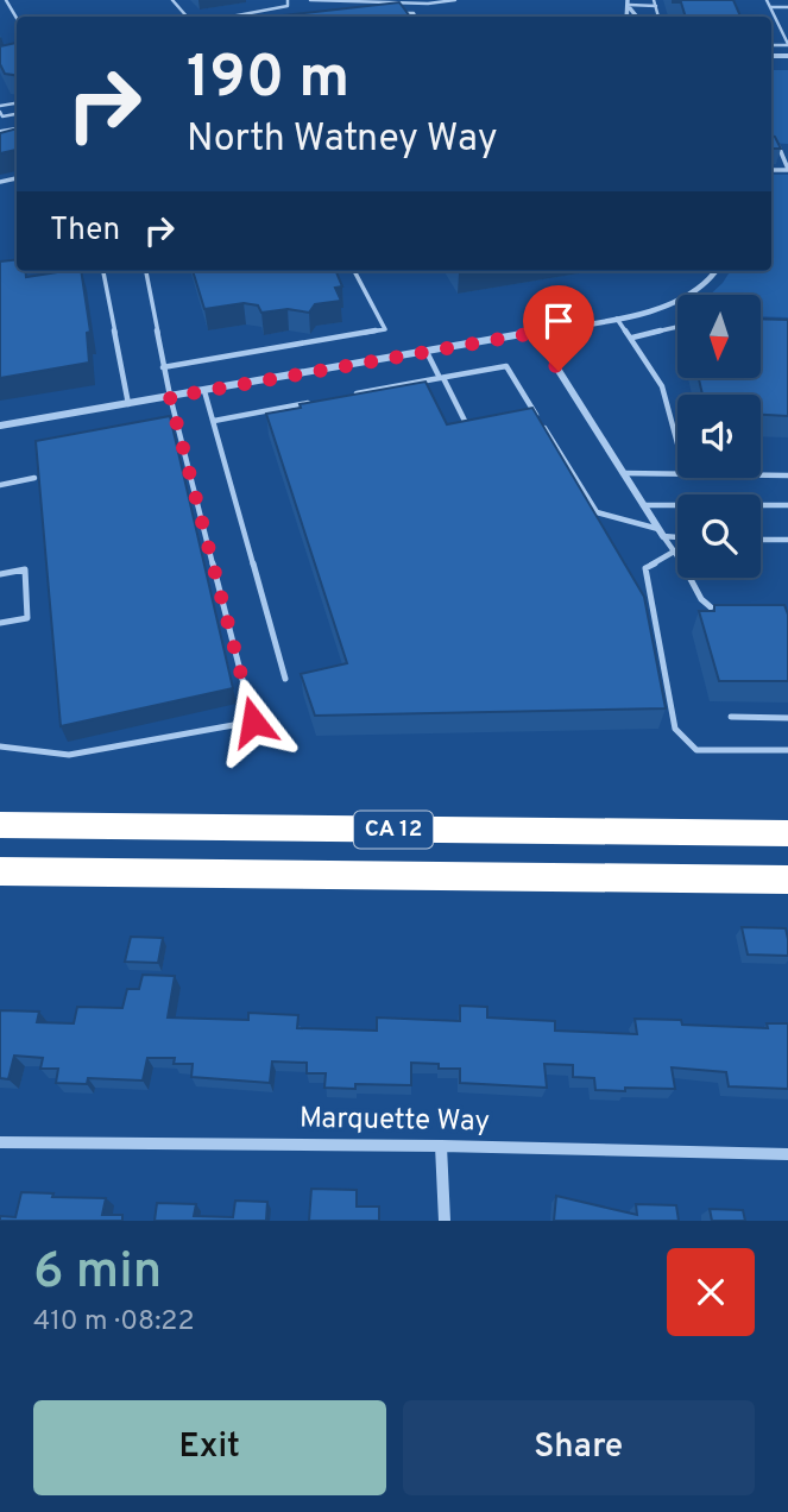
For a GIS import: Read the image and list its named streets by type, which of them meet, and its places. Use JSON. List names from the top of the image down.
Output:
{
  "streets": {
    "highway": ["CA 12"],
    "street": ["Marquette Way"]
  },
  "north": "bottom",
  "page": {
    "turn": ["190 m", "North Watney Way"],
    "then": "Then",
    "heading": ["6 min", "410 m · 08:22"],
    "buttons": ["Exit", "Share"]
  }
}
